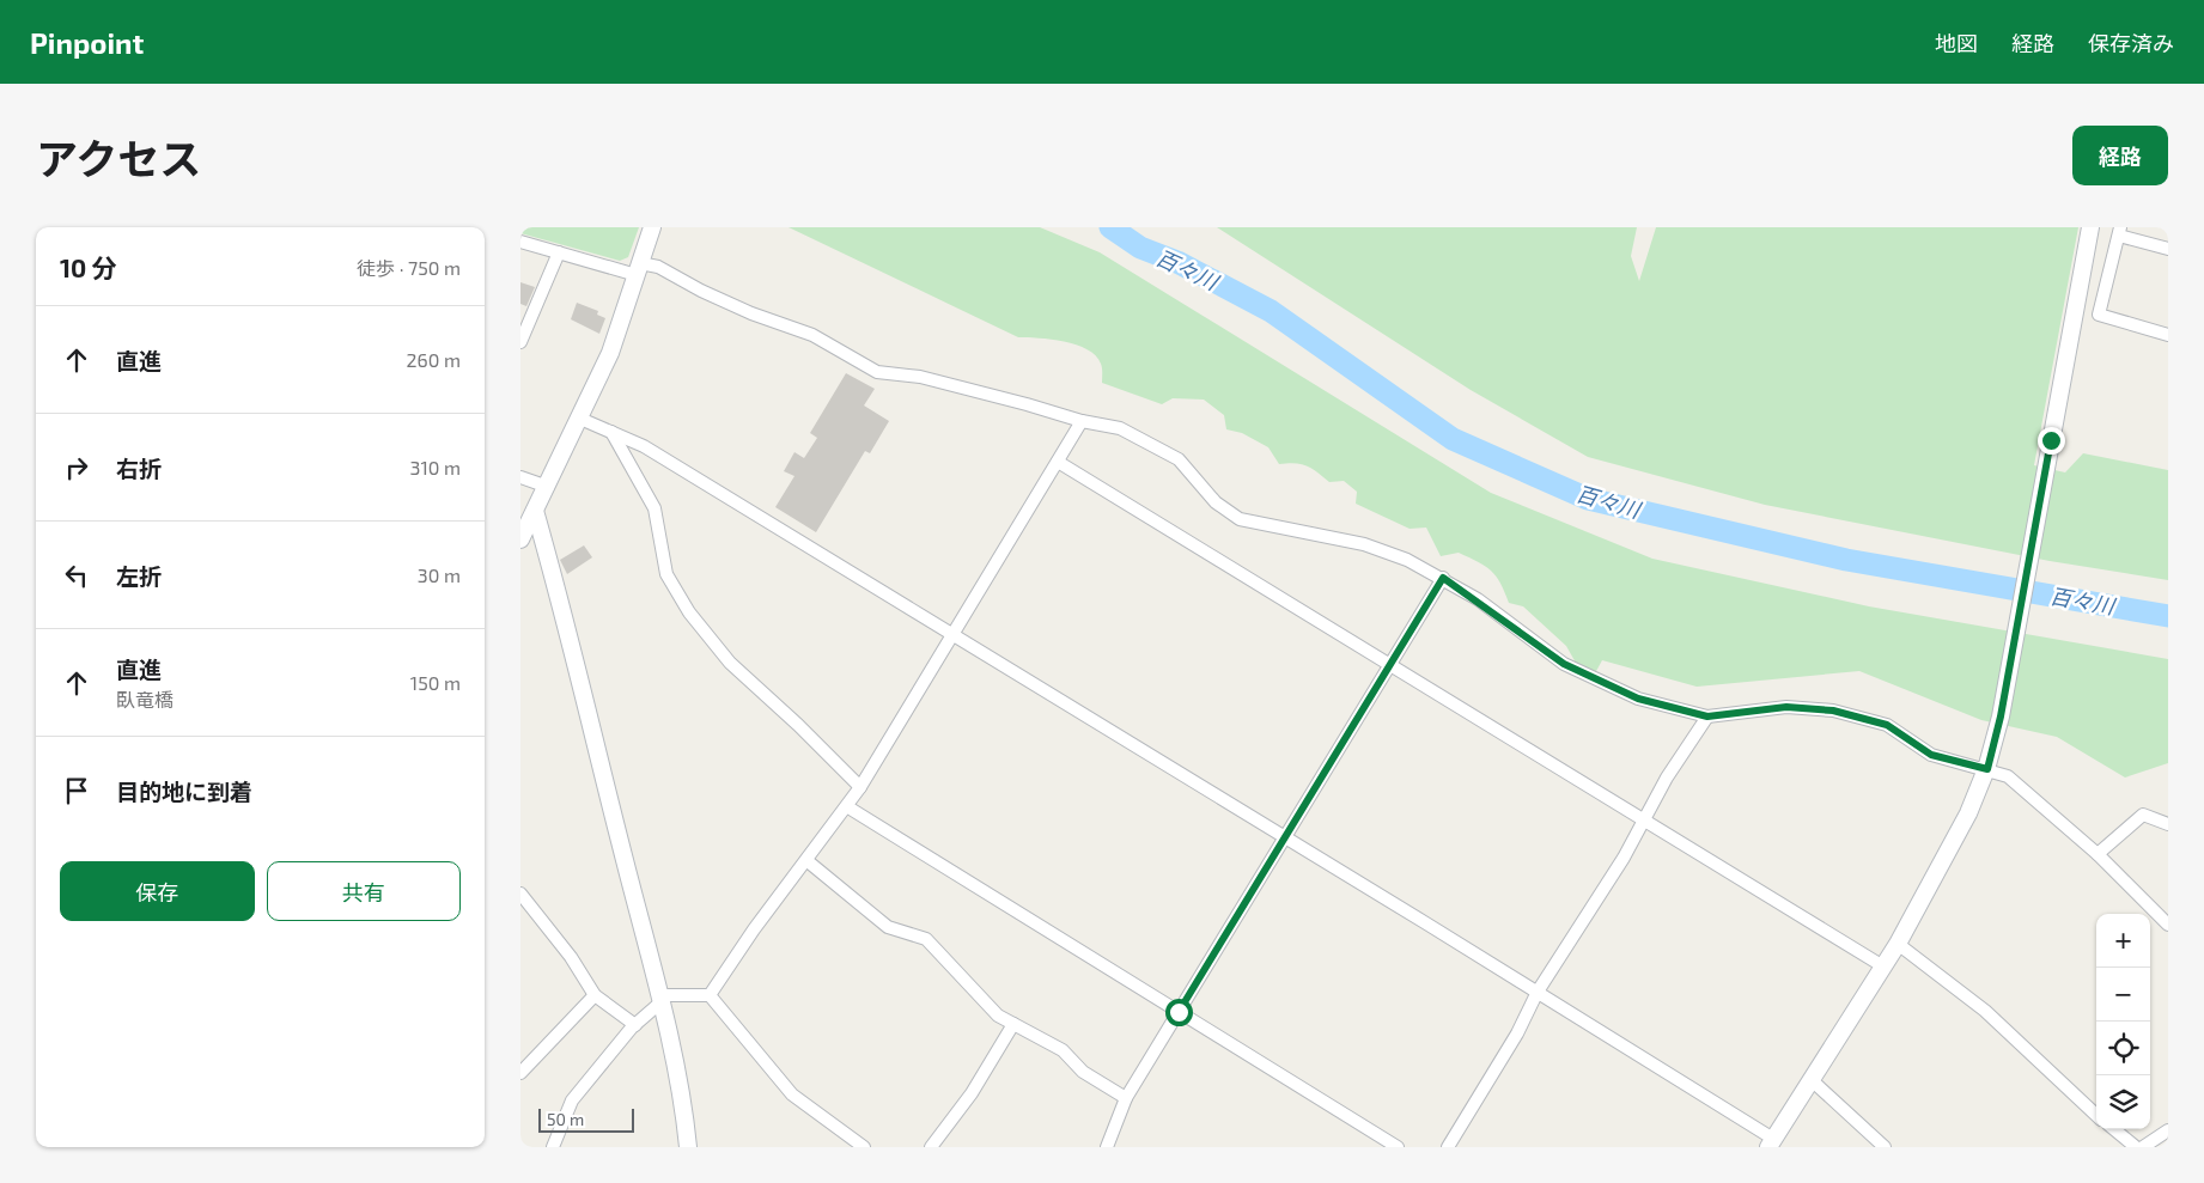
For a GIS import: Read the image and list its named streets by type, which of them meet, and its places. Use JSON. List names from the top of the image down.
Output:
{
  "water": ["百々川"],
  "scale_bar": "50 m",
  "page": {
    "header": "Pinpoint",
    "nav": ["地図", "経路", "保存済み"],
    "title": "アクセス",
    "buttons": [
      "経路",
      ["保存", "共有"]
    ],
    "heading": ["10 分", "徒歩 · 750 m"],
    "list": [
      ["直進", "260 m"],
      ["右折", "310 m"],
      ["左折", "30 m"],
      ["直進", "臥竜橋", "150 m"],
      "目的地に到着"
    ],
    "map_buttons": ["+", "−"],
    "scale": "50 m"
  }
}
